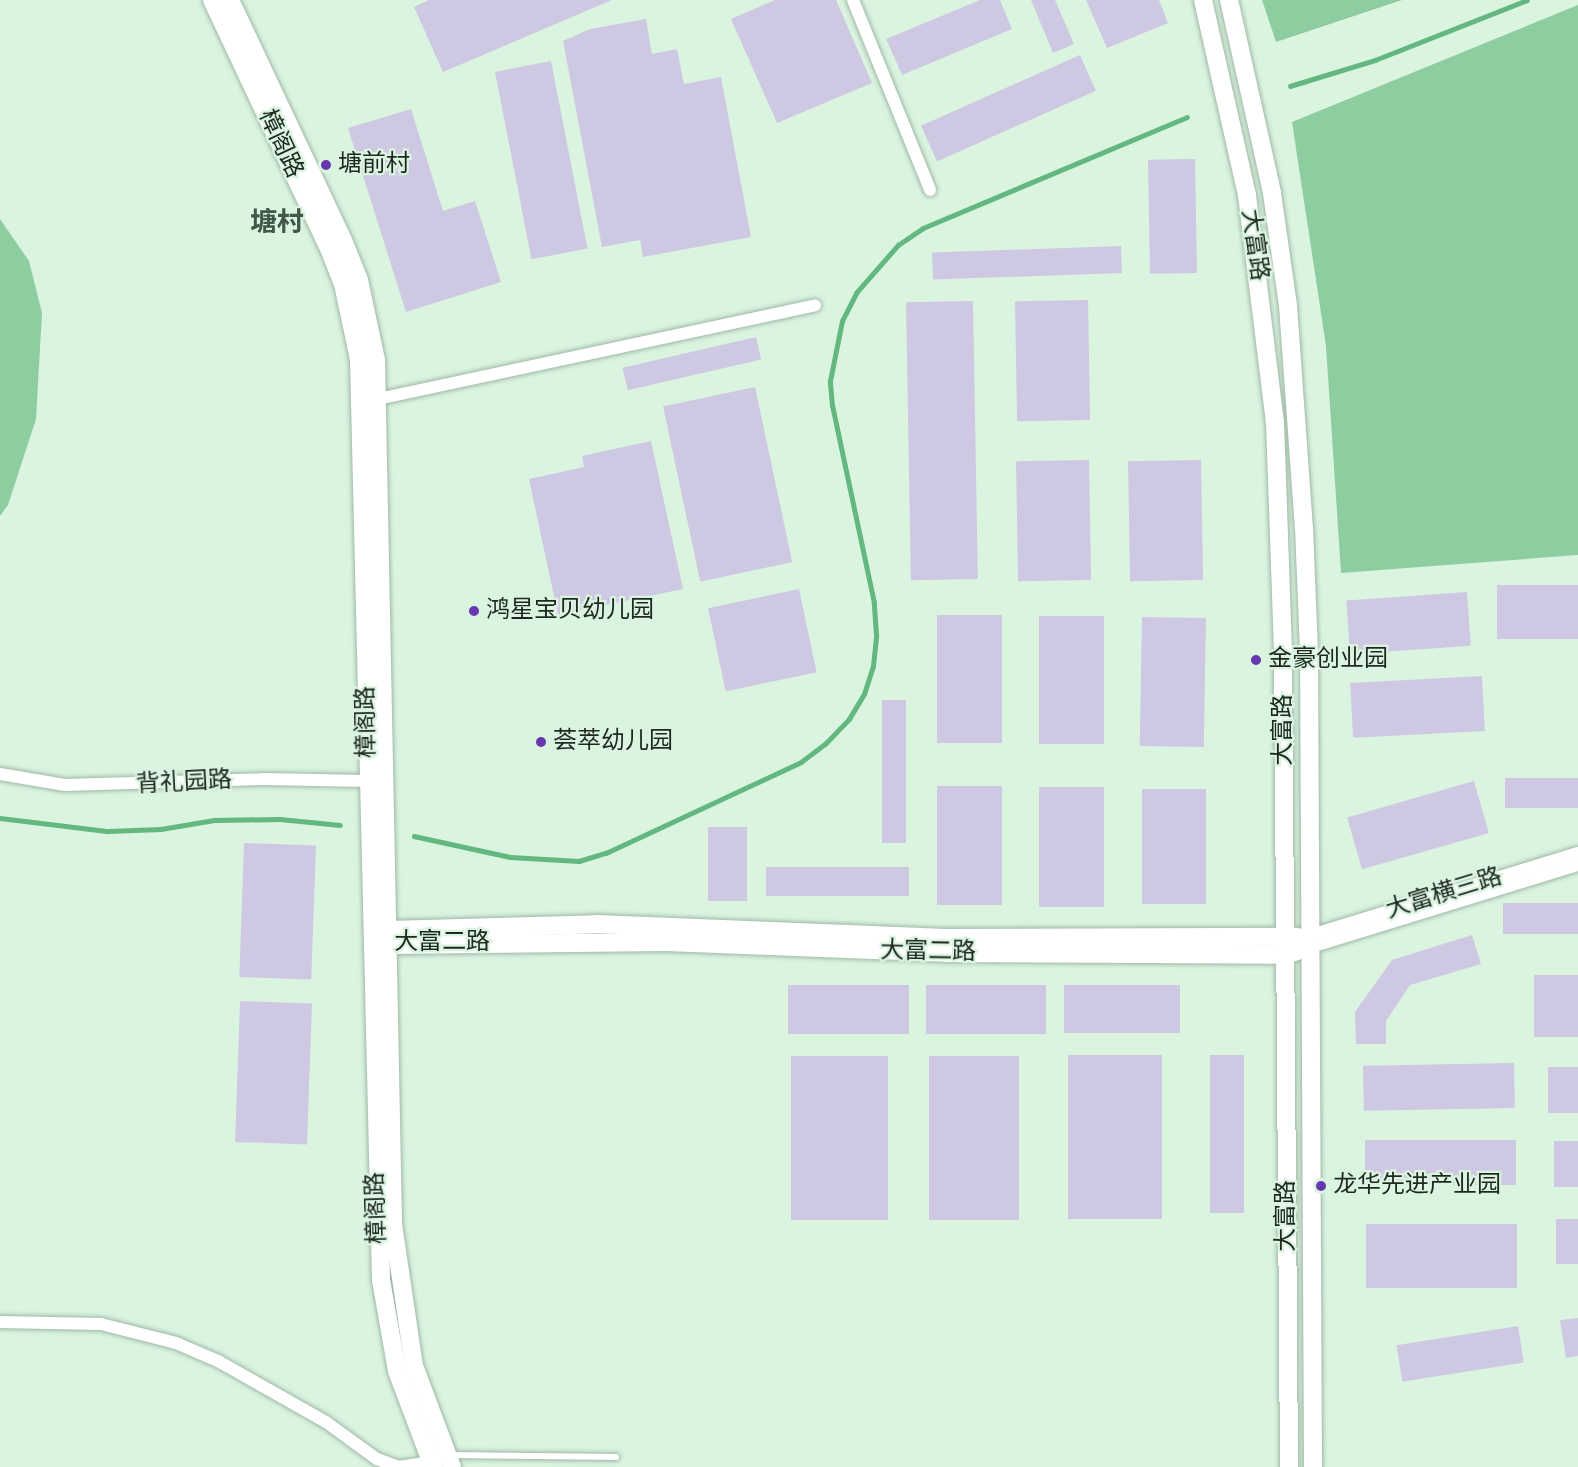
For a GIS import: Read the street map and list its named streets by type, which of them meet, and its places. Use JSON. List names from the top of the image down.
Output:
{
  "streets": {
    "street": [
      "樟阁路",
      "大富路",
      "背礼园路",
      "大富横三路",
      "大富二路"
    ]
  },
  "crossings": [
    ["樟阁路", "背礼园路"],
    ["樟阁路", "大富二路"],
    ["大富路", "大富横三路"],
    ["大富路", "大富二路"],
    ["大富横三路", "大富二路"]
  ],
  "districts": ["塘村"],
  "places": [
    "塘前村",
    "鸿星宝贝幼儿园",
    "金豪创业园",
    "荟萃幼儿园",
    "龙华先进产业园"
  ]
}
